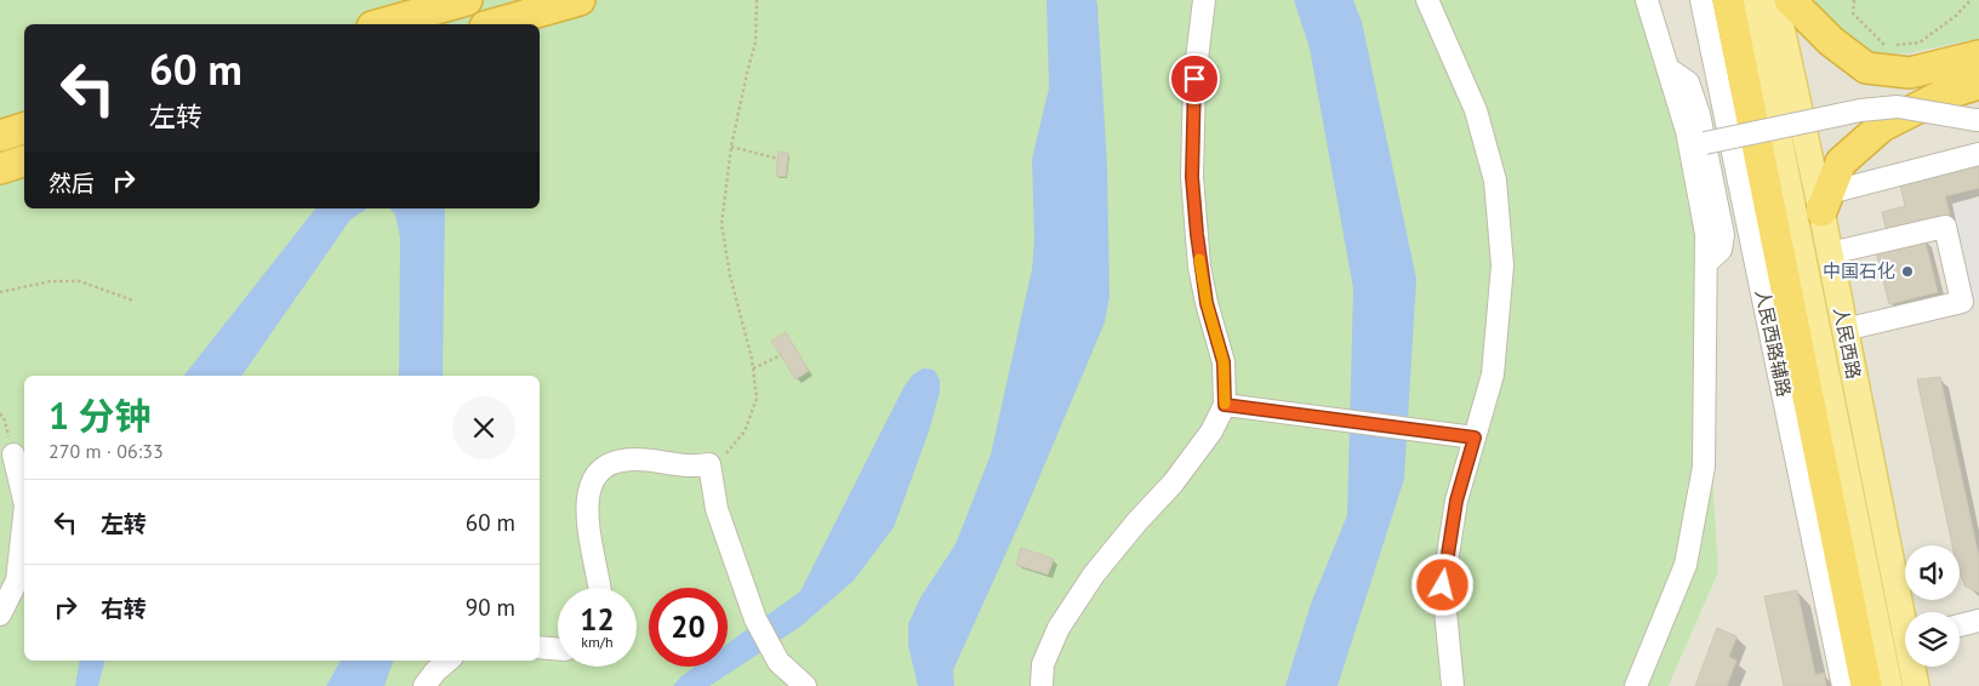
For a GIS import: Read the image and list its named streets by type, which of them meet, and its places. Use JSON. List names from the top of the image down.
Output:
{
  "streets": {
    "main road": ["人民西路"],
    "street": ["人民西路辅路"]
  },
  "places": ["中国石化"],
  "page": {
    "turn": ["60 m", "左转"],
    "then": "然后",
    "heading": ["1 分钟", "270 m · 06:33"],
    "list": [
      {
        "name": "左转",
        "value": "60 m"
      },
      {
        "name": "右转",
        "value": "90 m"
      }
    ],
    "speed": "12 km/h",
    "limit": "20"
  }
}
